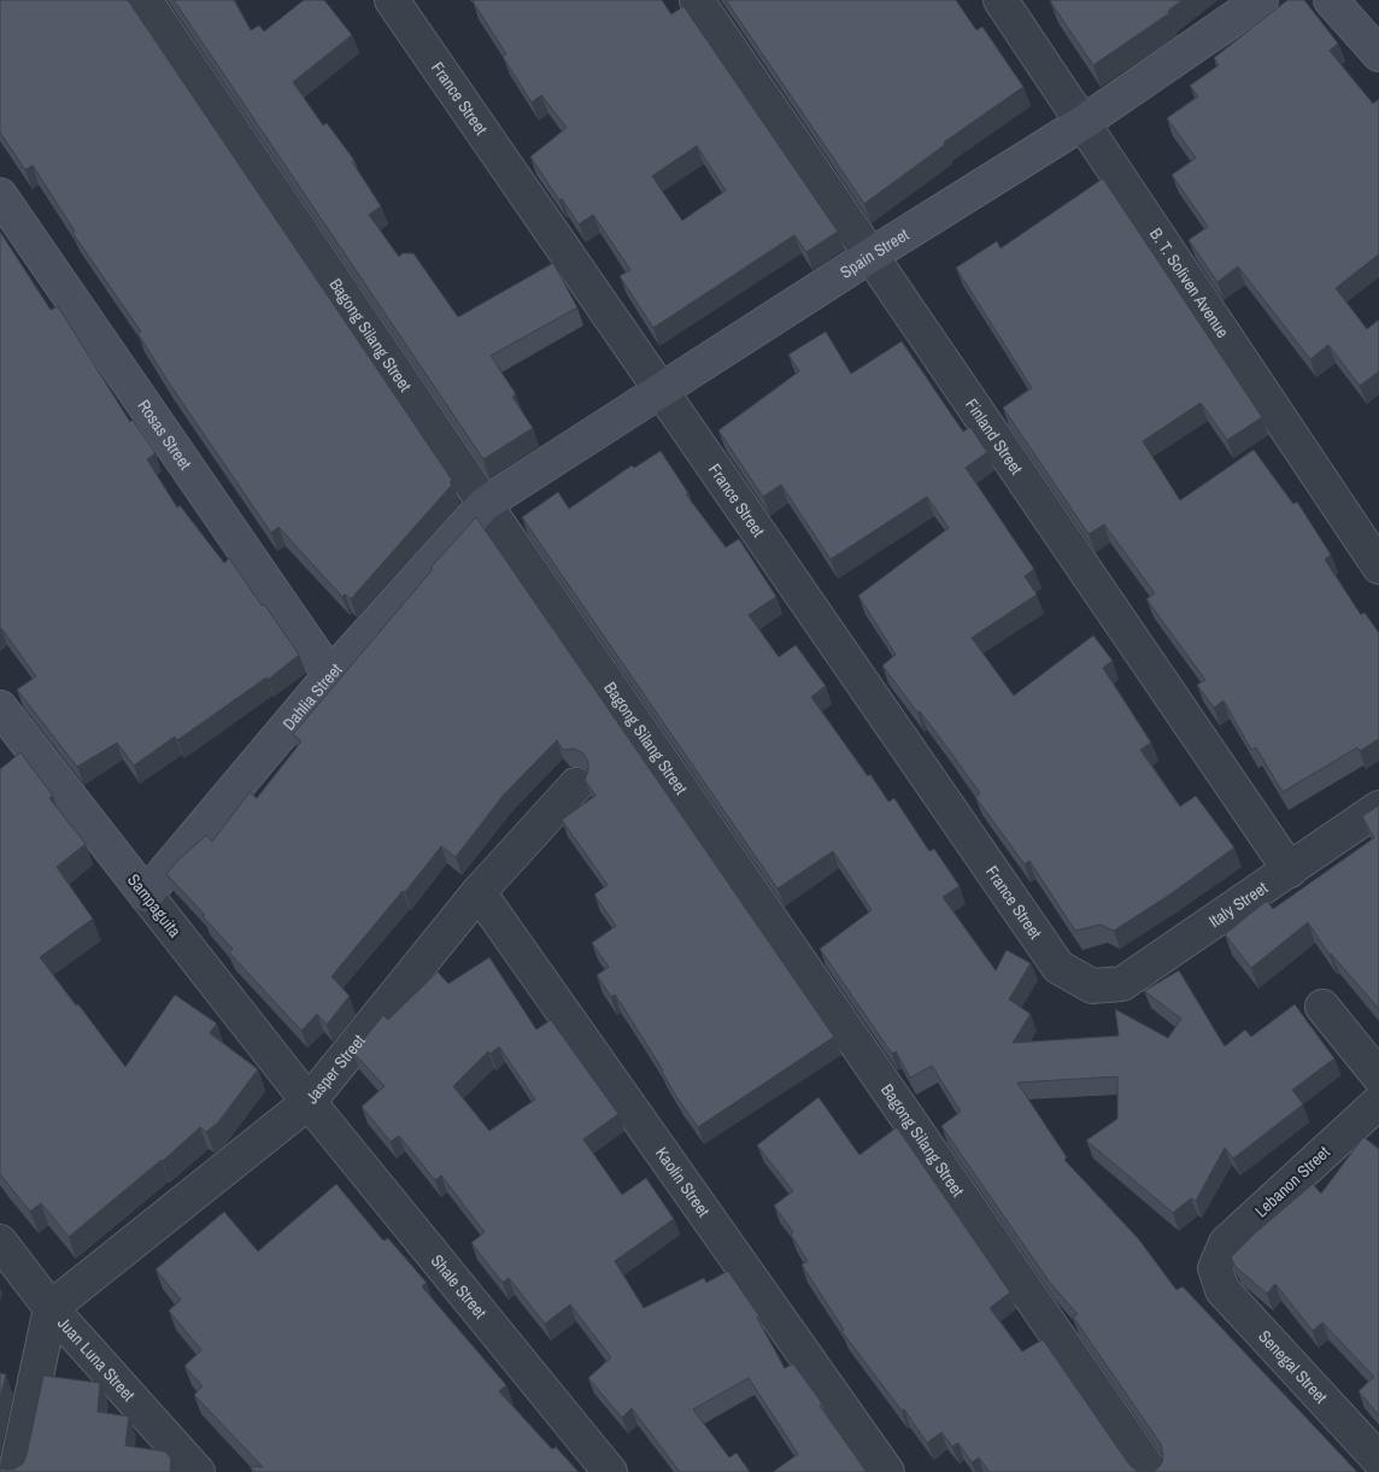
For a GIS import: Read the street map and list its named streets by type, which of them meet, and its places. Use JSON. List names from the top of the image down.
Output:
{
  "streets": {
    "street": [
      "France Street",
      "Spain Street",
      "B. T. Soliven Avenue",
      "Bagong Silang Street",
      "Rosas Street",
      "Finland Street",
      "Dahlia Street",
      "Sampaguita",
      "Italy Street",
      "Jasper Street",
      "Kaolin Street",
      "Lebanon Street",
      "Shale Street",
      "Juan Luna Street",
      "Senegal Street"
    ]
  },
  "crossings": [
    ["France Street", "Spain Street"],
    ["France Street", "Italy Street"],
    ["Spain Street", "B. T. Soliven Avenue"],
    ["Spain Street", "Bagong Silang Street"],
    ["Spain Street", "Finland Street"],
    ["Spain Street", "Dahlia Street"],
    ["Bagong Silang Street", "Dahlia Street"],
    ["Rosas Street", "Dahlia Street"],
    ["Finland Street", "Italy Street"],
    ["Dahlia Street", "Sampaguita"],
    ["Sampaguita", "Jasper Street"],
    ["Sampaguita", "Shale Street"],
    ["Jasper Street", "Kaolin Street"],
    ["Jasper Street", "Shale Street"],
    ["Jasper Street", "Juan Luna Street"],
    ["Lebanon Street", "Senegal Street"]
  ]
}
